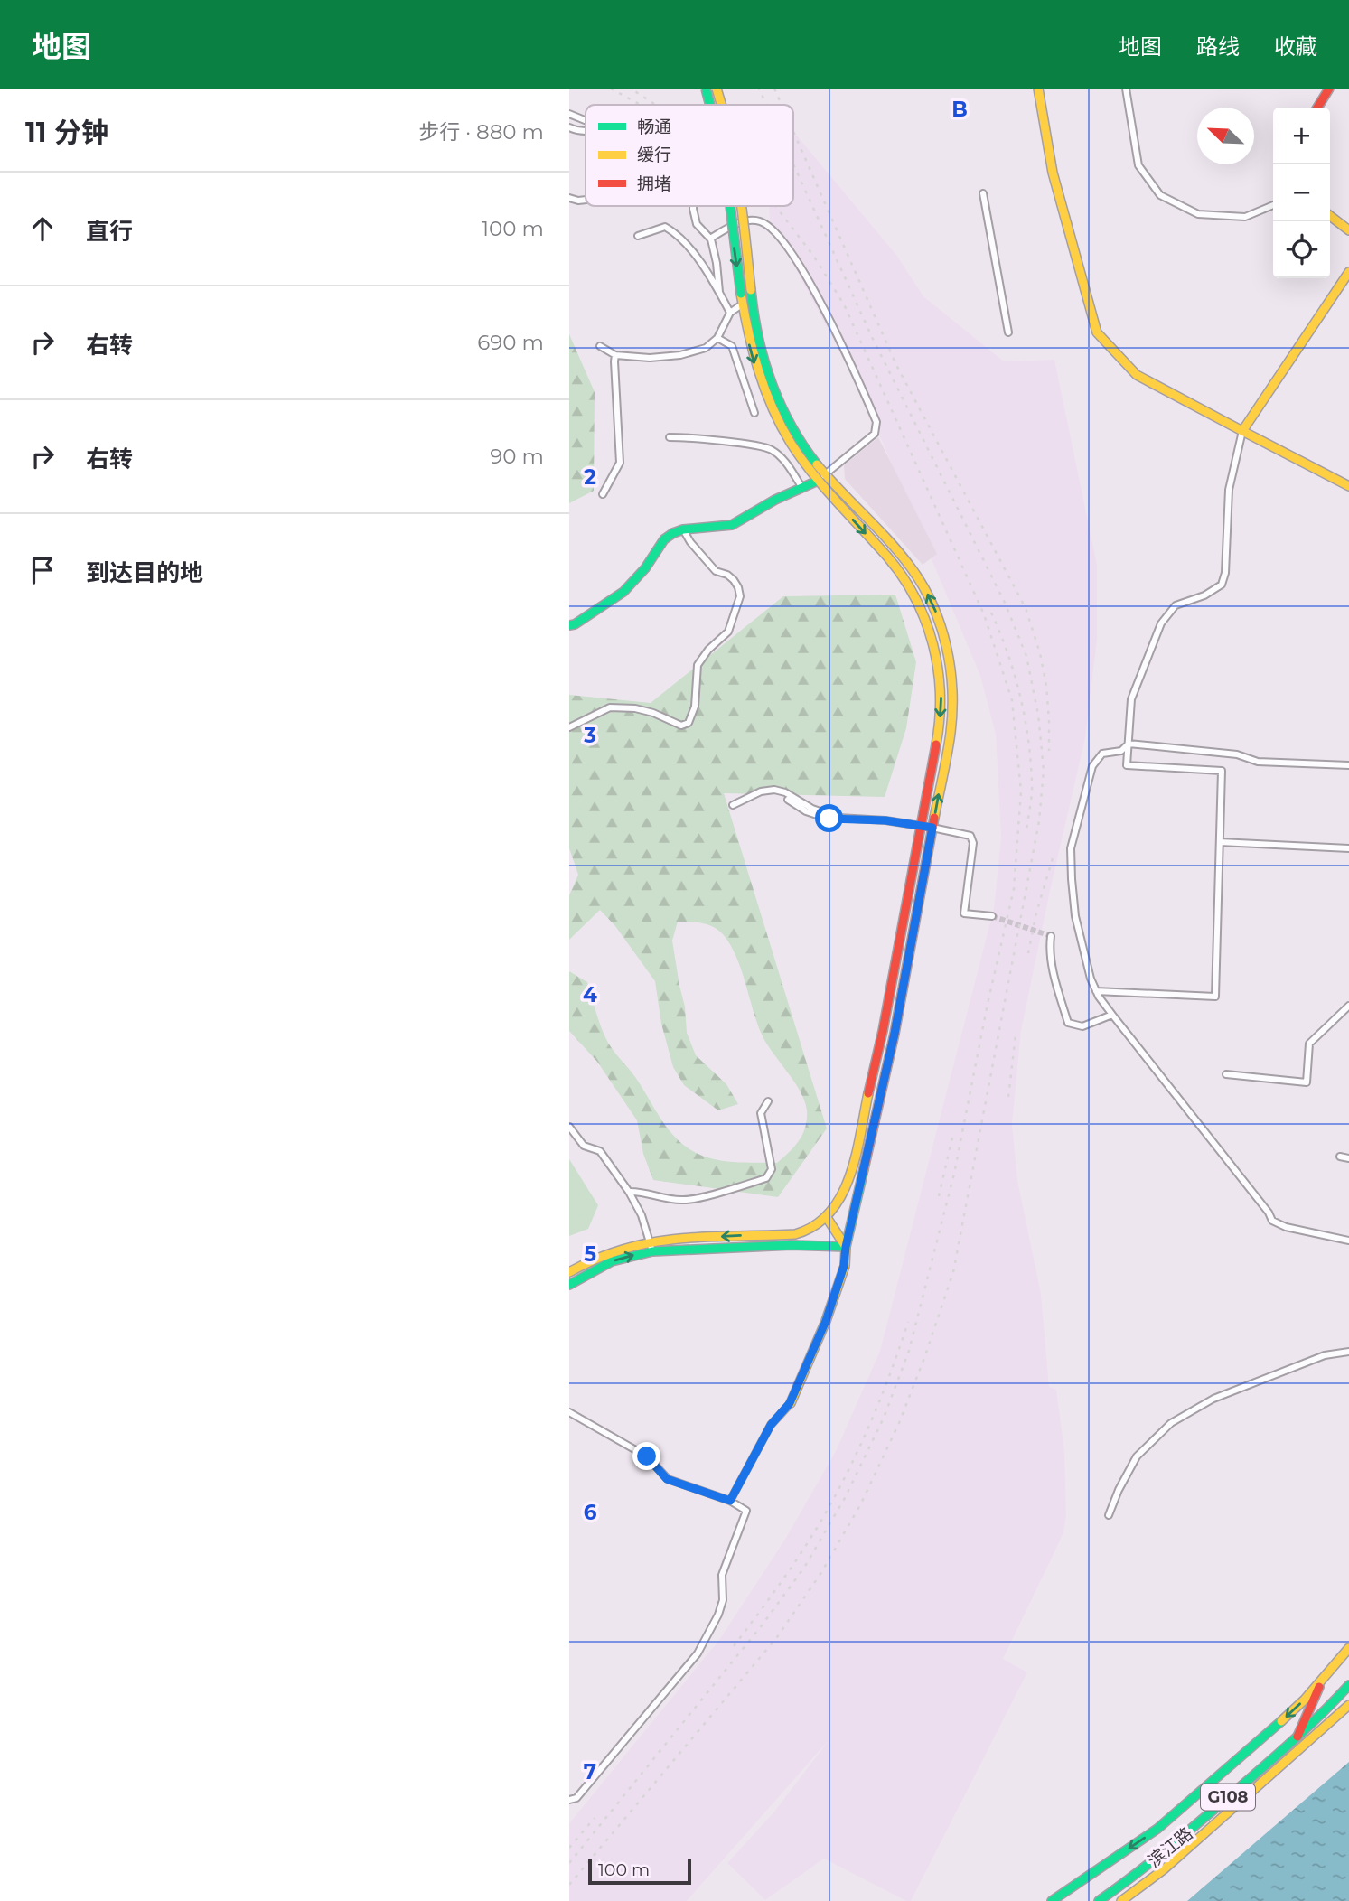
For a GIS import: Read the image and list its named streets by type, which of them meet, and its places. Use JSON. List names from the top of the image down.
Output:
{
  "streets": {
    "main road": ["G108", "滨江路"]
  },
  "legend": ["畅通", "缓行", "拥堵"],
  "scale_bar": "100 m",
  "north": "top left",
  "page": {
    "header": "地图",
    "nav": ["地图", "路线", "收藏"],
    "heading": ["11 分钟", "步行 · 880 m"],
    "map_buttons": ["+", "−"],
    "list": [
      ["直行", "100 m"],
      ["右转", "690 m"],
      ["右转", "90 m"],
      "到达目的地"
    ],
    "scale": "100 m"
  },
  "grid": {
    "columns": ["B"],
    "rows": [
      "2",
      "3",
      "4",
      "5",
      "6",
      "7"
    ]
  }
}
